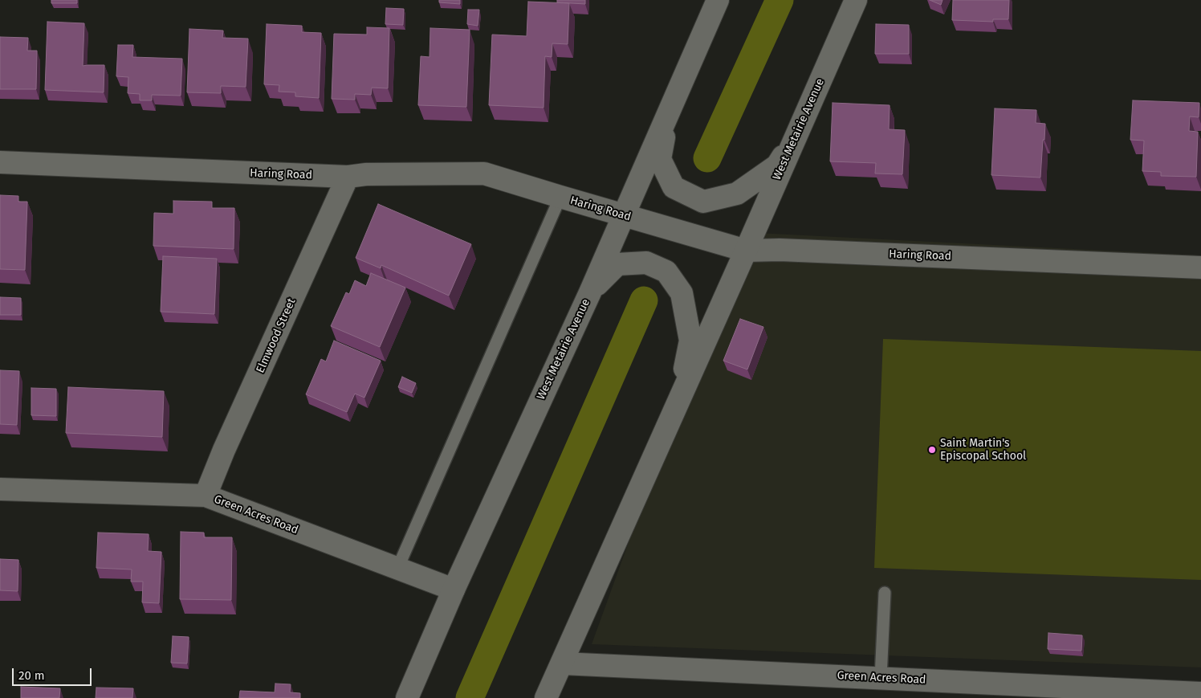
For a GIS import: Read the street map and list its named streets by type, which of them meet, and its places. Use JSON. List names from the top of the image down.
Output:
{
  "streets": {
    "street": [
      "West Metairie Avenue",
      "Haring Road",
      "Elmwood Street",
      "Green Acres Road"
    ]
  },
  "crossings": [
    ["West Metairie Avenue", "Haring Road"],
    ["West Metairie Avenue", "Green Acres Road"],
    ["Haring Road", "Elmwood Street"],
    ["Elmwood Street", "Green Acres Road"]
  ],
  "places": ["Saint Martin's Episcopal School"],
  "scale_bar": "20 m"
}
